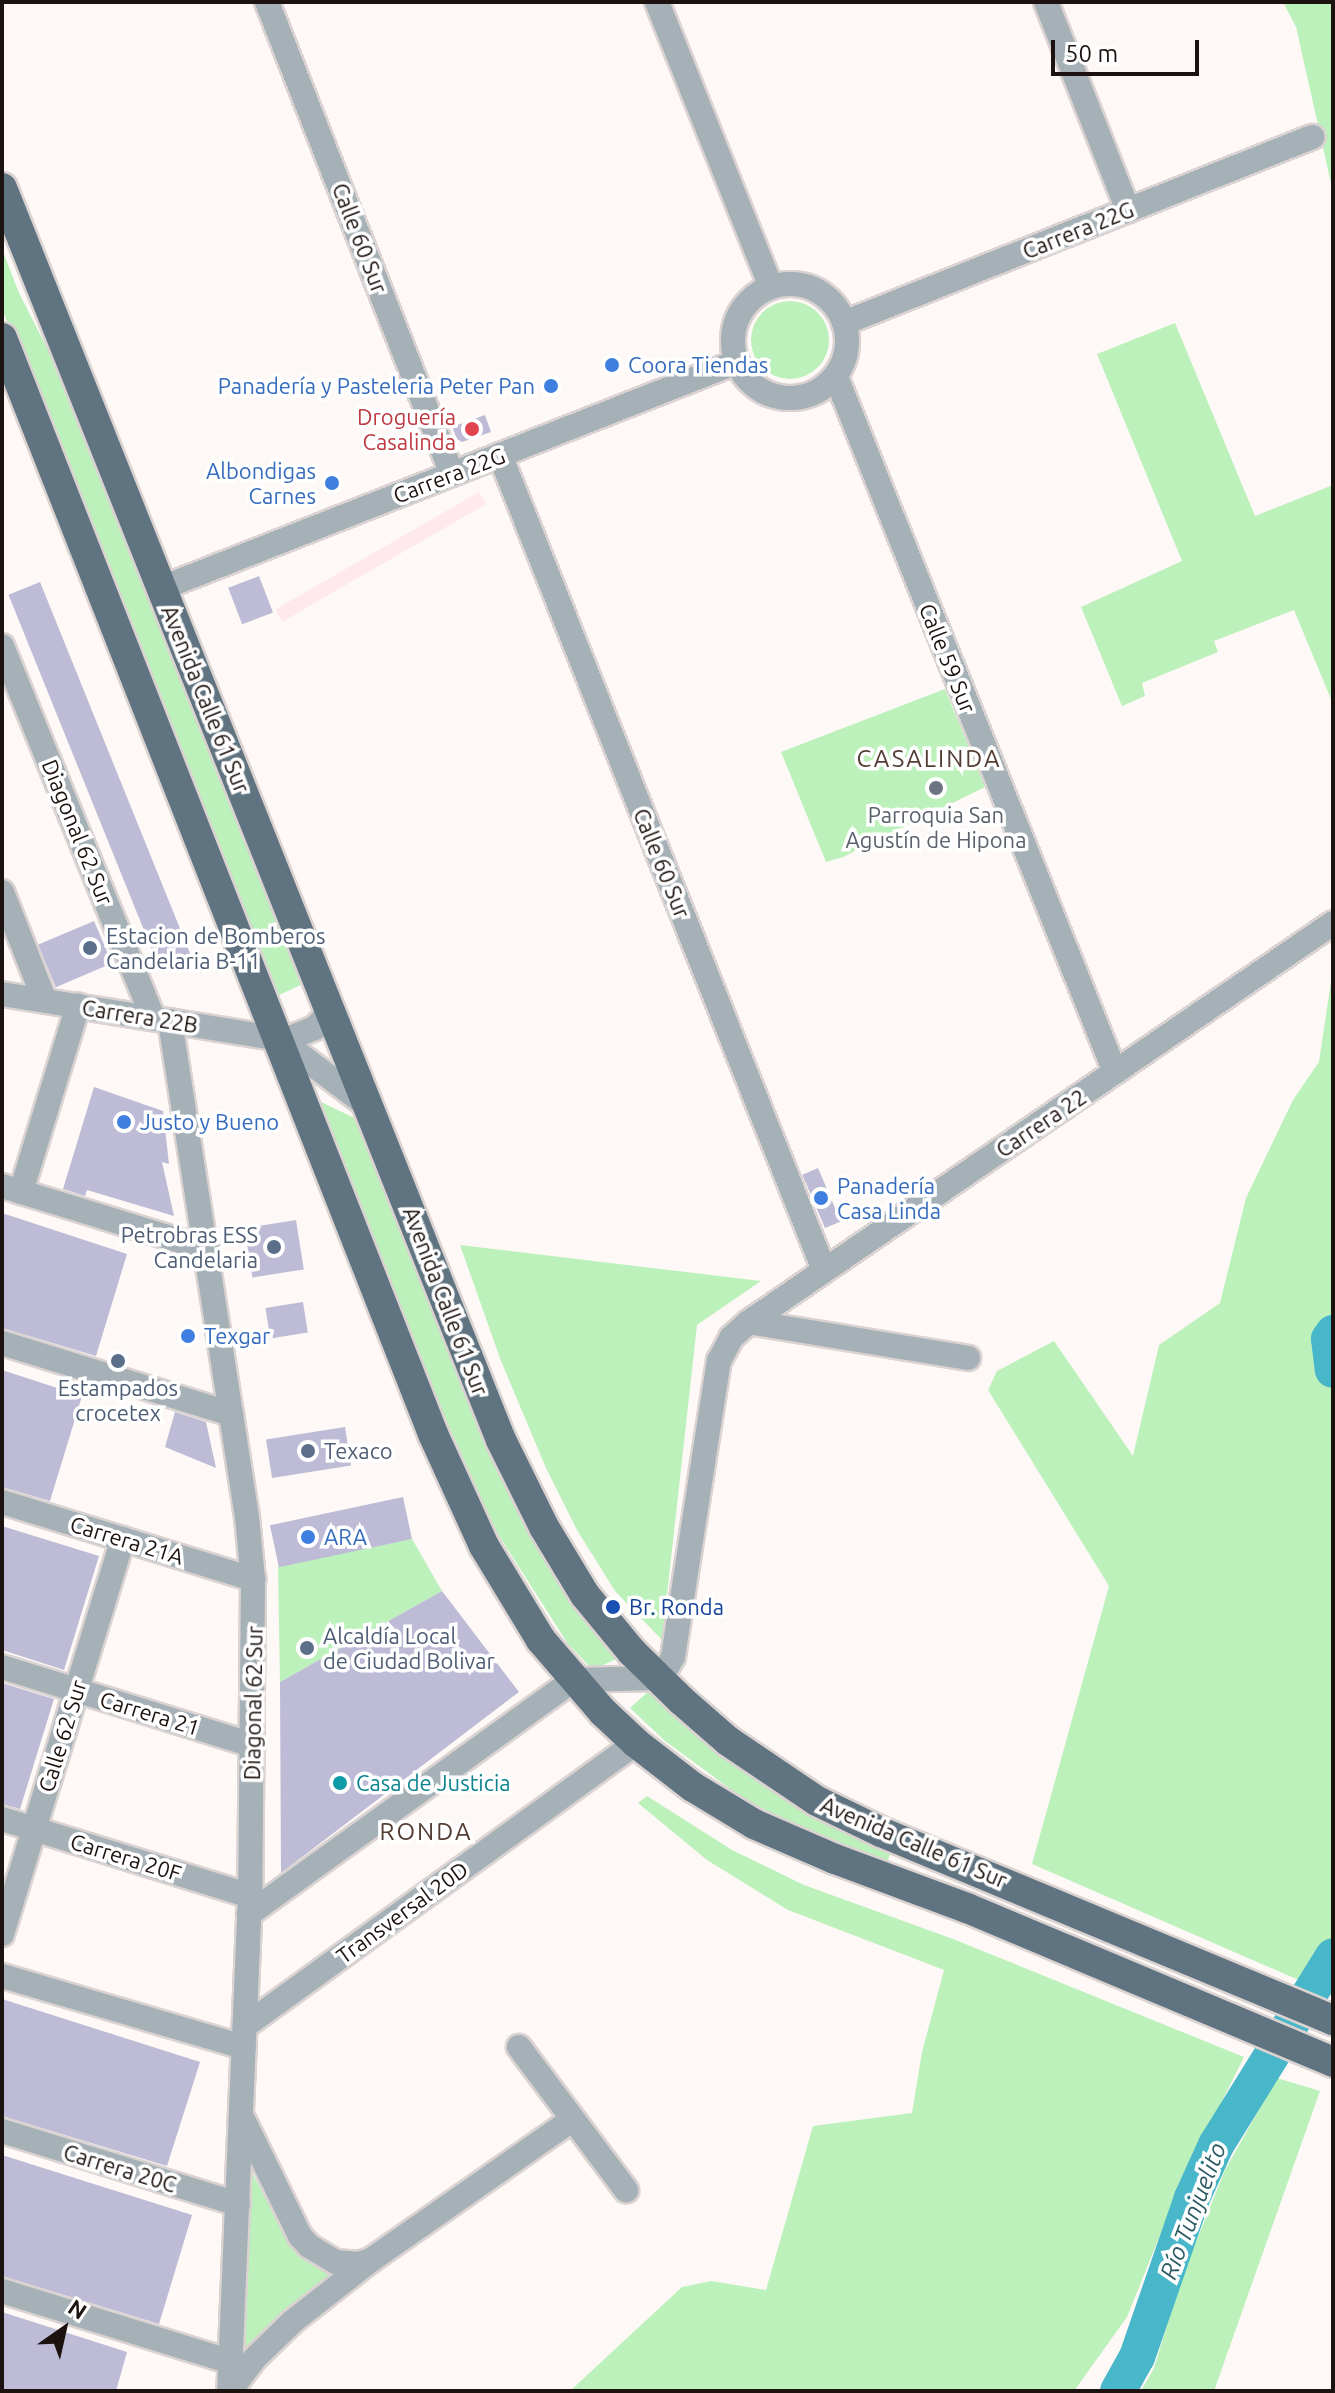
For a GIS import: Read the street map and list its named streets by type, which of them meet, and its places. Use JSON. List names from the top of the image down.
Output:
{
  "streets": {
    "main road": ["Avenida Calle 61 Sur"],
    "street": [
      "Carrera 22G",
      "Calle 60 Sur",
      "Calle 59 Sur",
      "Diagonal 62 Sur",
      "Carrera 22B",
      "Carrera 22",
      "Carrera 21A",
      "Carrera 21",
      "Calle 62 Sur",
      "Carrera 20F",
      "Transversal 20D",
      "Carrera 20C"
    ]
  },
  "crossings": [
    ["Carrera 22G", "Calle 60 Sur"],
    ["Carrera 22G", "Calle 59 Sur"],
    ["Carrera 22G", "Avenida Calle 61 Sur"],
    ["Calle 60 Sur", "Carrera 22"],
    ["Calle 59 Sur", "Carrera 22"],
    ["Avenida Calle 61 Sur", "Carrera 22B"],
    ["Avenida Calle 61 Sur", "Transversal 20D"],
    ["Diagonal 62 Sur", "Carrera 22B"],
    ["Diagonal 62 Sur", "Carrera 21A"],
    ["Diagonal 62 Sur", "Carrera 21"],
    ["Diagonal 62 Sur", "Carrera 20F"],
    ["Diagonal 62 Sur", "Transversal 20D"],
    ["Diagonal 62 Sur", "Carrera 20C"],
    ["Carrera 21A", "Calle 62 Sur"],
    ["Carrera 21", "Calle 62 Sur"],
    ["Calle 62 Sur", "Carrera 20F"]
  ],
  "districts": ["CASALINDA", "RONDA"],
  "water": ["Río Tunjuelito"],
  "places": [
    "Coora Tiendas",
    "Panadería y Pasteleria Peter Pan",
    "Droguería Casalinda",
    "Albondigas Carnes",
    "Parroquia San Agustín de Hipona",
    "Estacion de Bomberos Candelaria B-11",
    "Justo y Bueno",
    "Panadería Casa Linda",
    "Petrobras ESS Candelaria",
    "Texgar",
    "Estampados crocetex",
    "Texaco",
    "ARA",
    "Br. Ronda",
    "Alcaldía Local de Ciudad Bolivar",
    "Casa de Justicia"
  ],
  "scale_bar": "50 m",
  "north": "top right"
}
